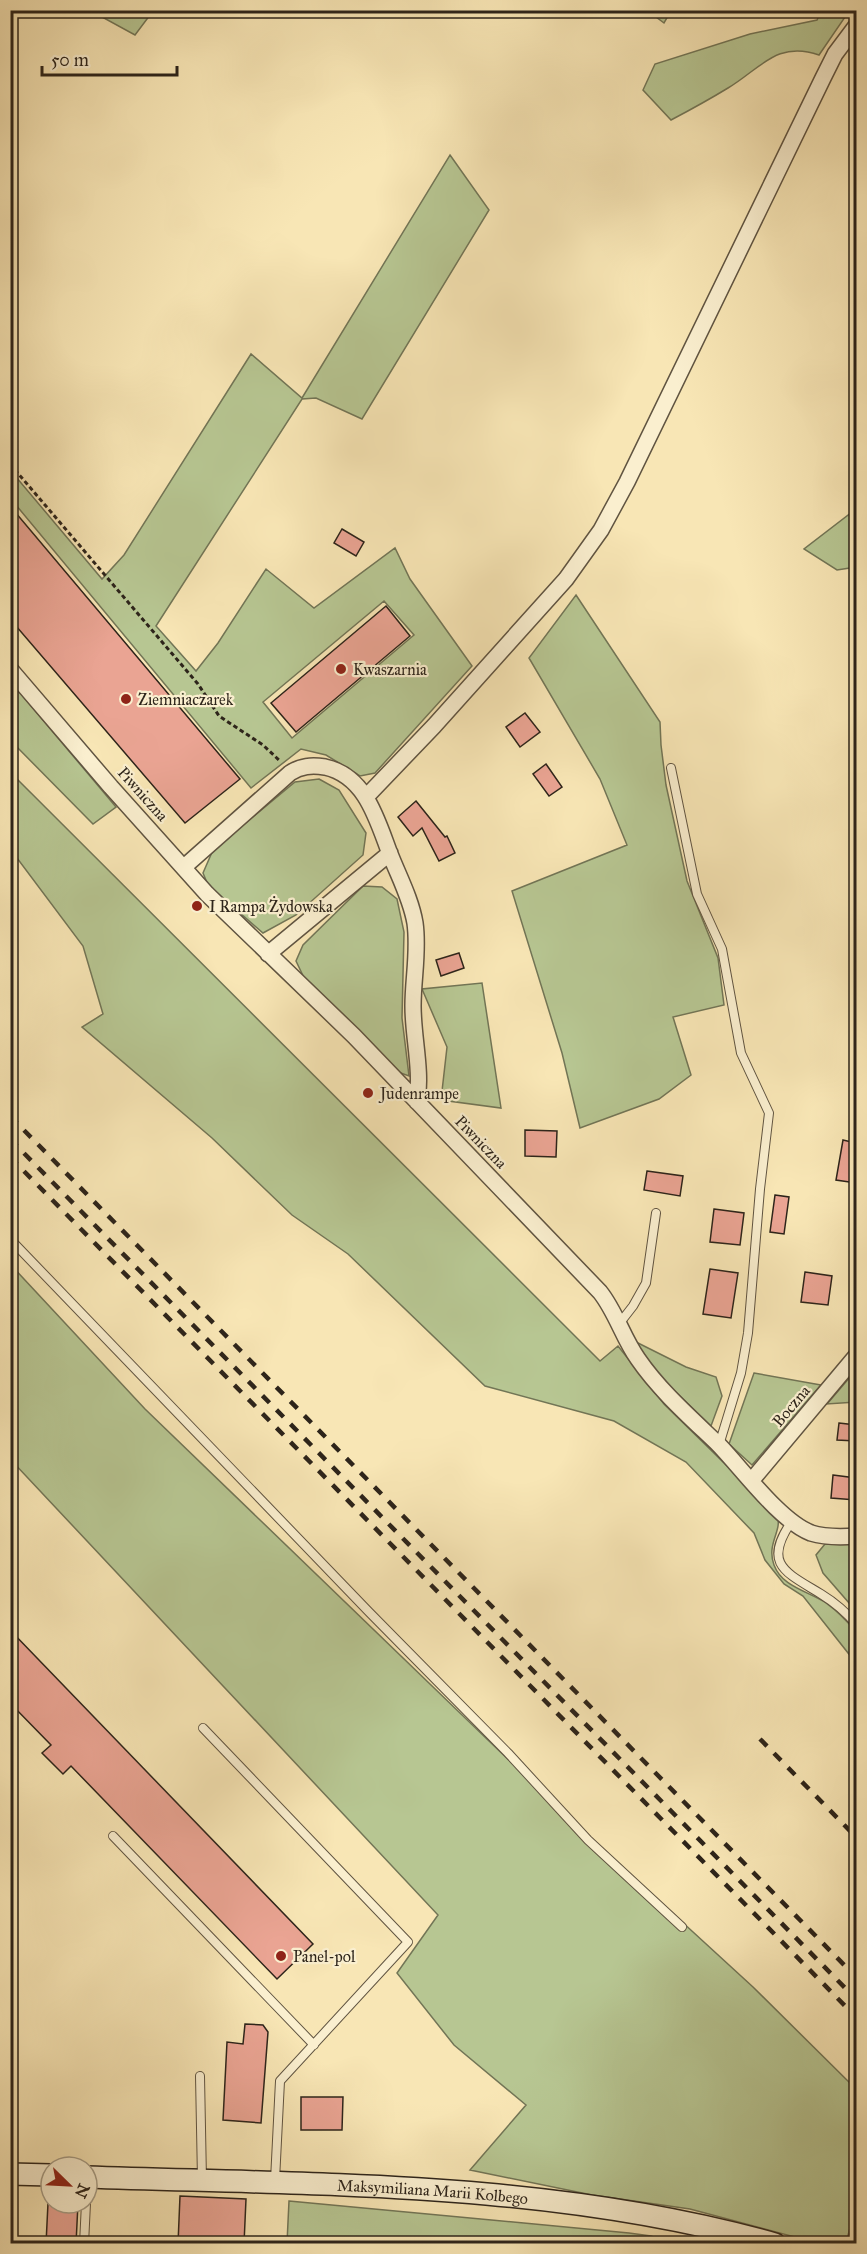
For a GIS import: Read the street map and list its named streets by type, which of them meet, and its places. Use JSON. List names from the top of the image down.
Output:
{
  "streets": {
    "street": ["Piwniczna", "Boczna", "Maksymiliana Marii Kolbego"]
  },
  "crossings": [
    ["Piwniczna", "Boczna"]
  ],
  "places": [
    "Kwaszarnia",
    "Ziemniaczarek",
    "I Rampa Żydowska",
    "Judenrampe",
    "Panel-pol"
  ],
  "scale_bar": "50 m",
  "north": "bottom right"
}
